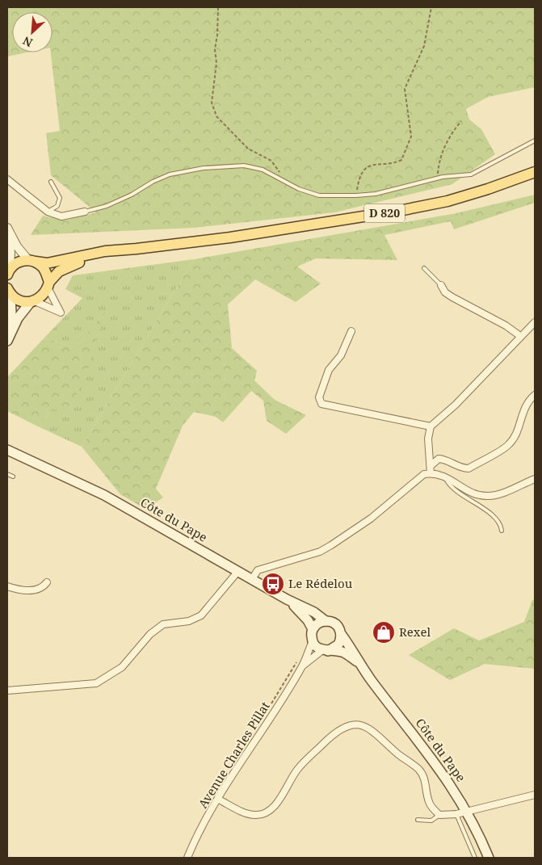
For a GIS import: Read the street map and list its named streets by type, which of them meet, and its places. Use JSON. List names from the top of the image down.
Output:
{
  "streets": {
    "main road": ["D 820", "Côte du Pape"],
    "street": ["Avenue Charles Pillat"]
  },
  "crossings": [
    ["Côte du Pape", "Avenue Charles Pillat"]
  ],
  "places": {
    "bus stop": ["Le Rédelou"],
    "shop": ["Rexel"]
  },
  "north": "bottom left"
}
